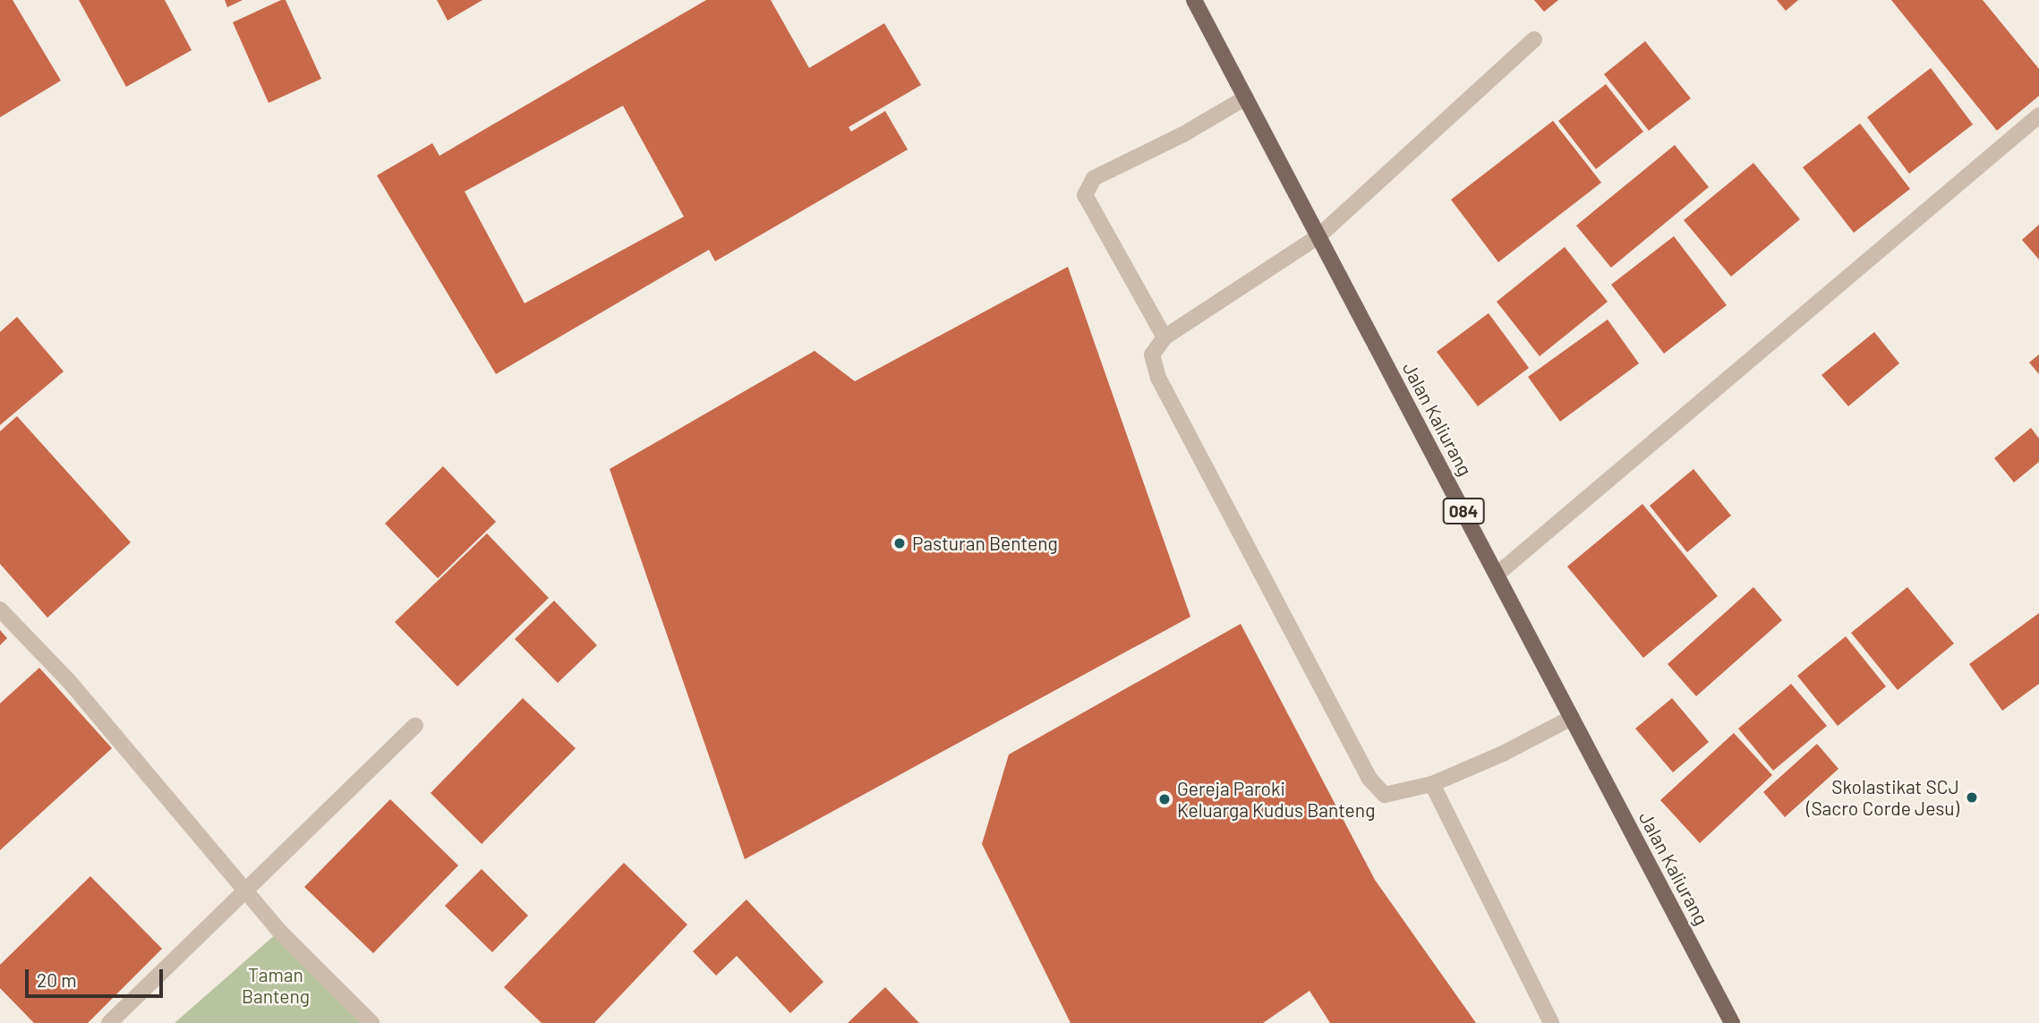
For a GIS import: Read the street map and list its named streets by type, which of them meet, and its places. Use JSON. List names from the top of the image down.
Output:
{
  "streets": {
    "main road": ["Jalan Kaliurang", "084"]
  },
  "parks": ["Taman Banteng"],
  "places": ["Pasturan Benteng", "Skolastikat SCJ (Sacro Corde Jesu)", "Gereja Paroki Keluarga Kudus Banteng"],
  "scale_bar": "20 m"
}
